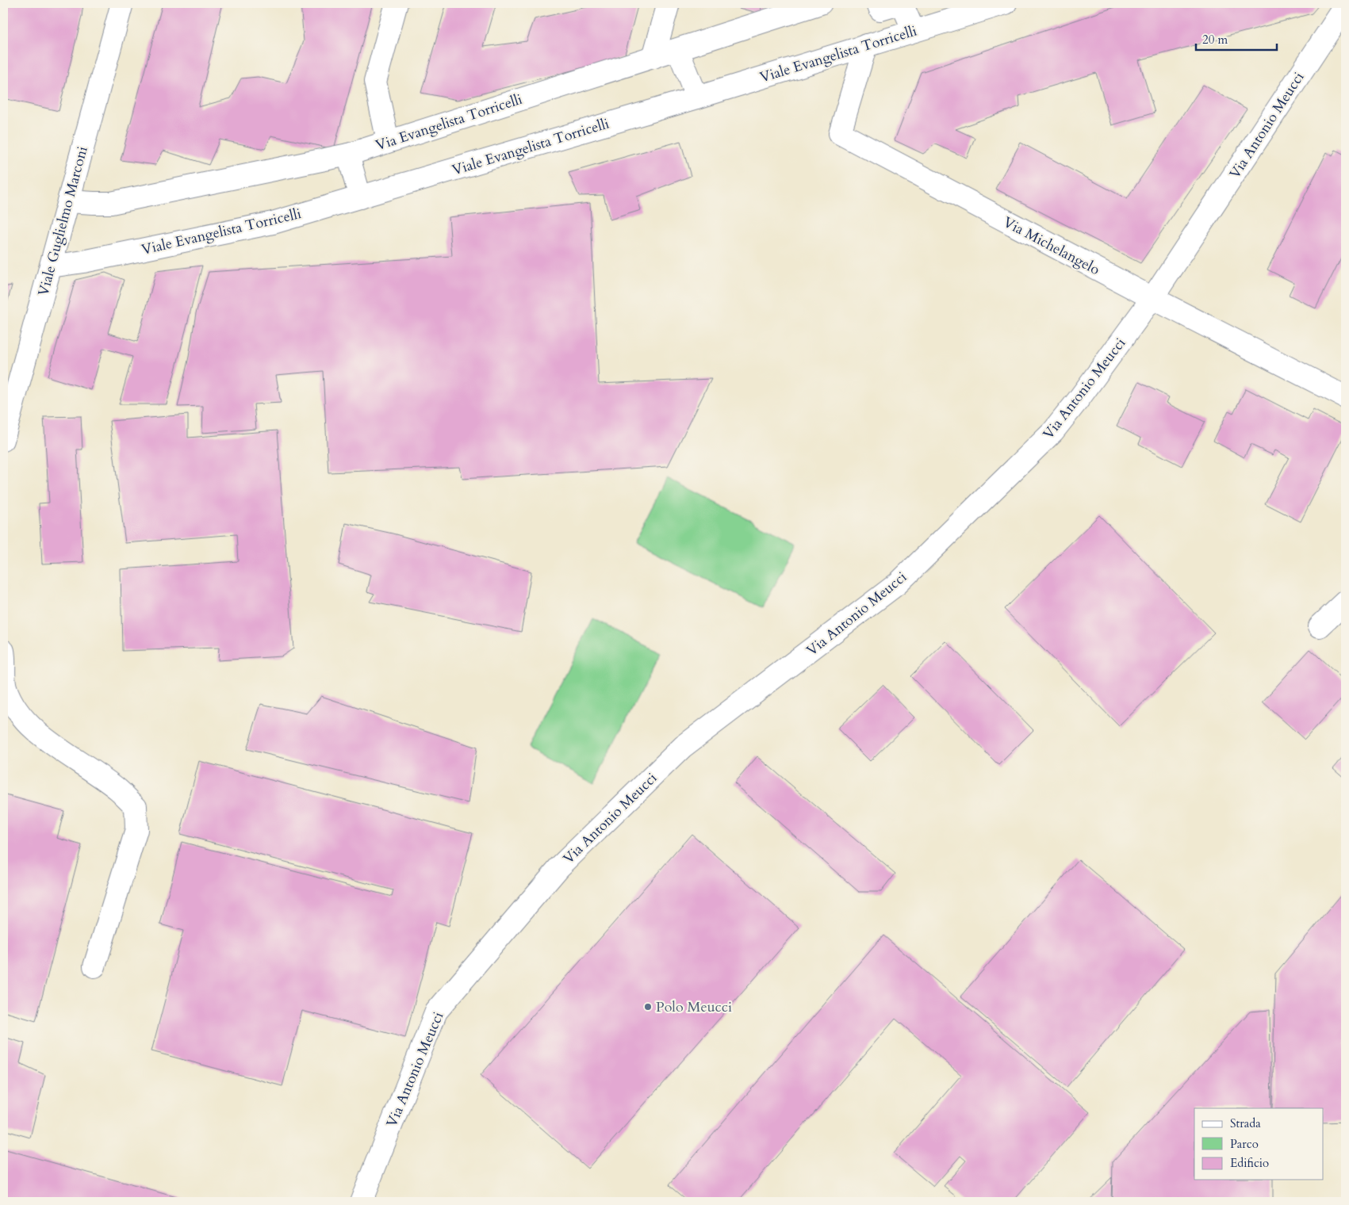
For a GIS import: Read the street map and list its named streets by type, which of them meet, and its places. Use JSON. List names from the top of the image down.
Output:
{
  "streets": {
    "street": [
      "Viale Evangelista Torricelli",
      "Via Evangelista Torricelli",
      "Via Antonio Meucci",
      "Viale Guglielmo Marconi",
      "Via Michelangelo"
    ]
  },
  "crossings": [
    ["Viale Evangelista Torricelli", "Viale Guglielmo Marconi"],
    ["Viale Evangelista Torricelli", "Via Michelangelo"],
    ["Via Evangelista Torricelli", "Viale Guglielmo Marconi"],
    ["Via Antonio Meucci", "Via Michelangelo"]
  ],
  "places": ["Polo Meucci"],
  "legend": ["Strada", "Parco", "Edificio"],
  "scale_bar": "20 m"
}
